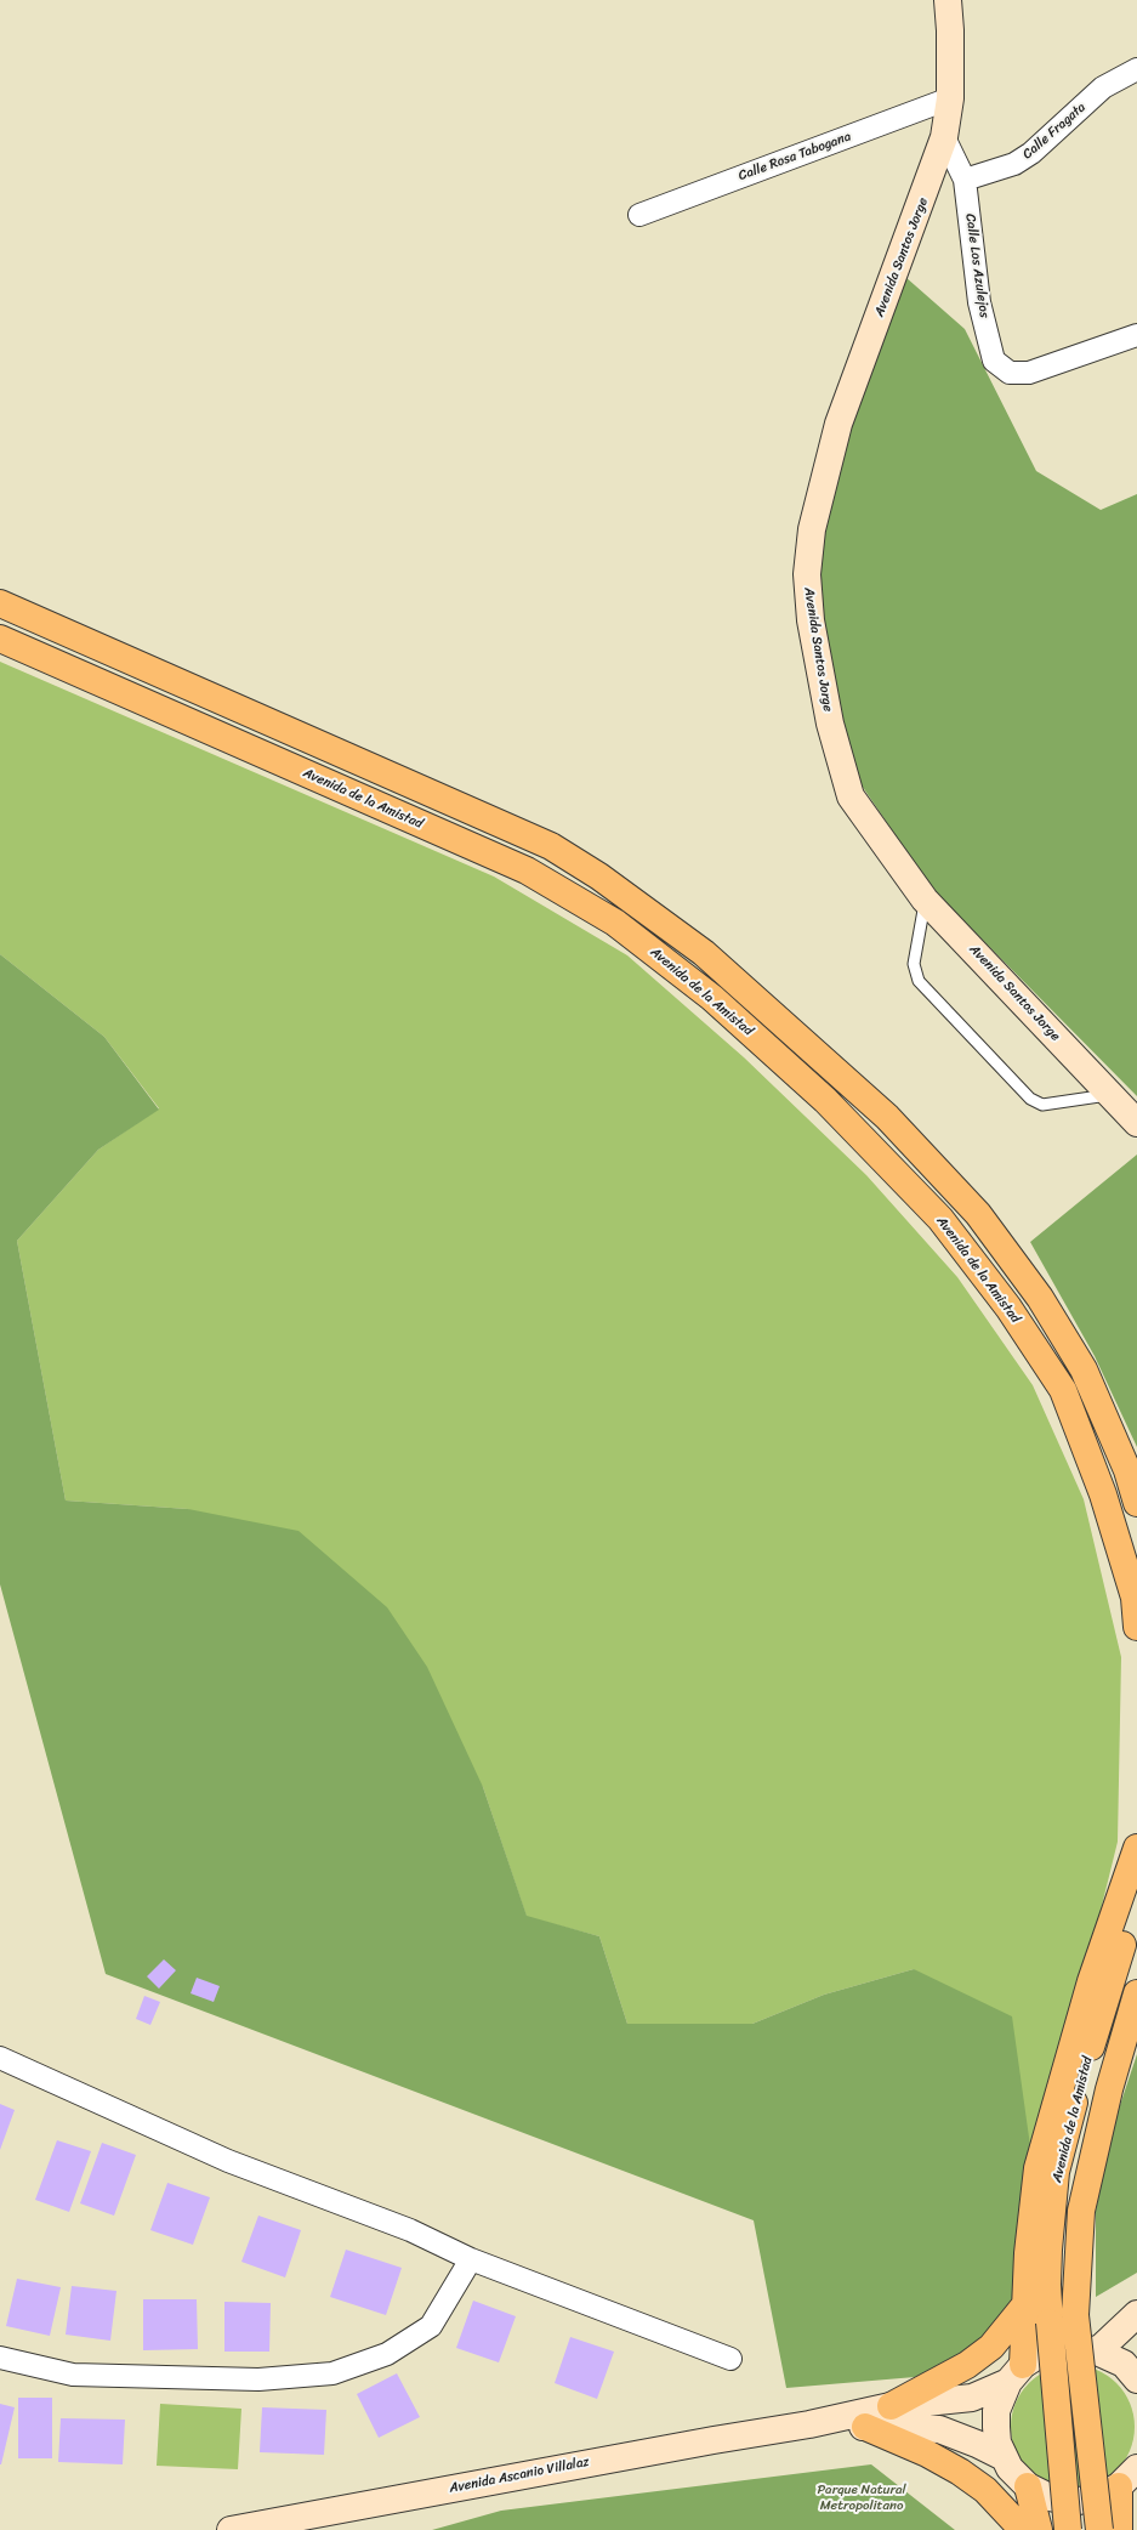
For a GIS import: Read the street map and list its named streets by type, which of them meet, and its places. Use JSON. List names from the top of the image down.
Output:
{
  "streets": {
    "main road": ["Avenida Santos Jorge", "Avenida de la Amistad", "Avenida Ascanio Villalaz"],
    "street": ["Calle Fragata", "Calle Rosa Tabogana", "Calle Los Azulejos"]
  },
  "crossings": [
    ["Calle Fragata", "Calle Los Azulejos"],
    ["Calle Rosa Tabogana", "Avenida Santos Jorge"],
    ["Avenida Santos Jorge", "Calle Los Azulejos"]
  ],
  "parks": ["Parque Natural Metropolitano"]
}
